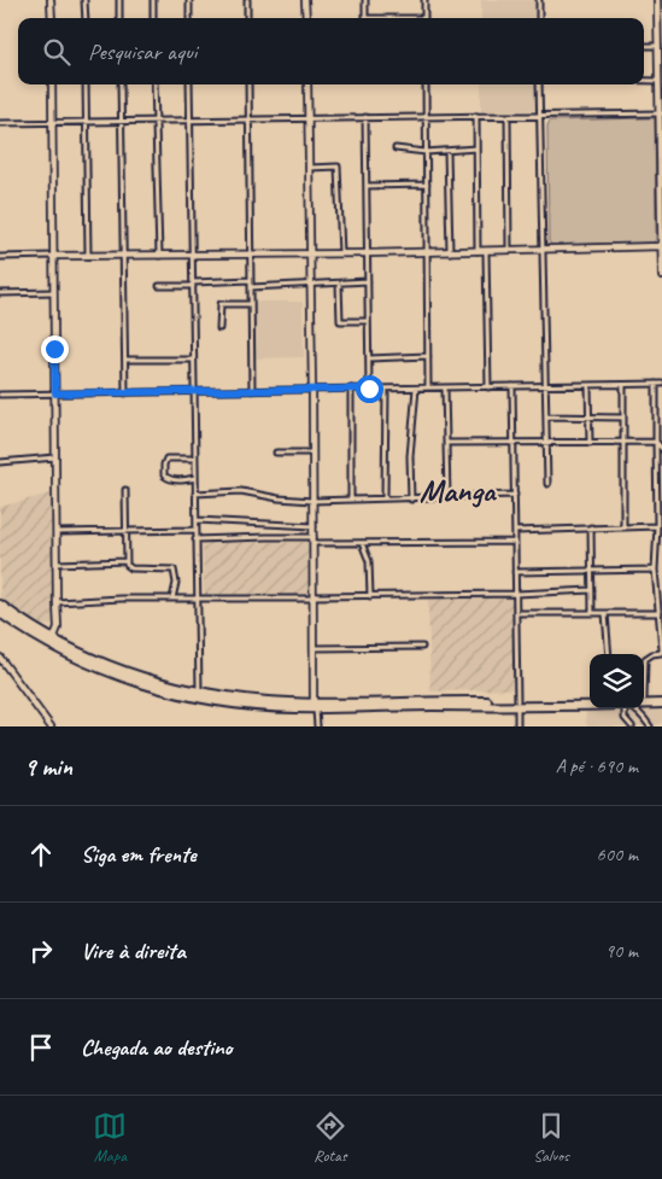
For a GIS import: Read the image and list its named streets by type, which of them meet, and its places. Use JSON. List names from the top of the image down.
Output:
{
  "districts": ["Manga"],
  "page": {
    "search": "Pesquisar aqui",
    "heading": ["9 min", "A pé · 690 m"],
    "list": [
      ["Siga em frente", "600 m"],
      ["Vire à direita", "90 m"],
      "Chegada ao destino"
    ],
    "nav": ["Mapa", "Rotas", "Salvos"]
  }
}
